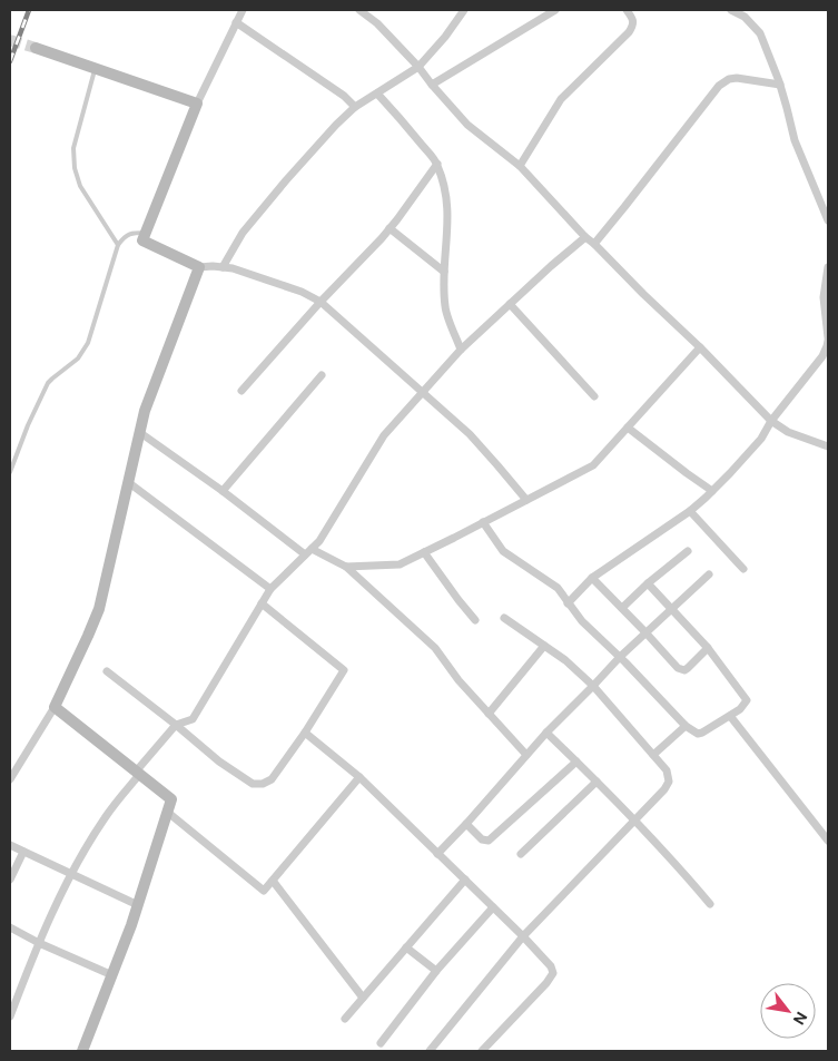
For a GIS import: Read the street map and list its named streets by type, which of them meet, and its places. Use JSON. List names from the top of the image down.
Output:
{
  "north": "bottom right"
}
